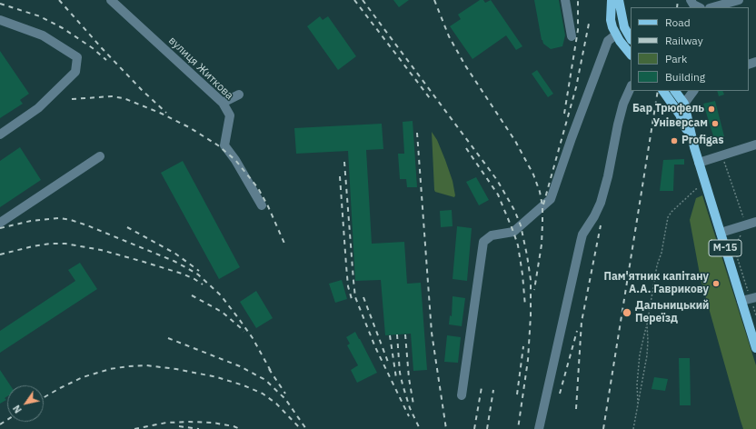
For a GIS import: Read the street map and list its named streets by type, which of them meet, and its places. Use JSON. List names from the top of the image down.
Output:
{
  "streets": {
    "main road": ["М-15"],
    "street": ["вулиця Житкова"]
  },
  "places": [
    "Бар Трюфель",
    "Універсам",
    "Profigas",
    "Пам'ятник капітану А.А. Гаврикову",
    "Дальницький Переїзд"
  ],
  "legend": [
    "Road",
    "Railway",
    "Park",
    "Building"
  ],
  "north": "bottom left"
}
